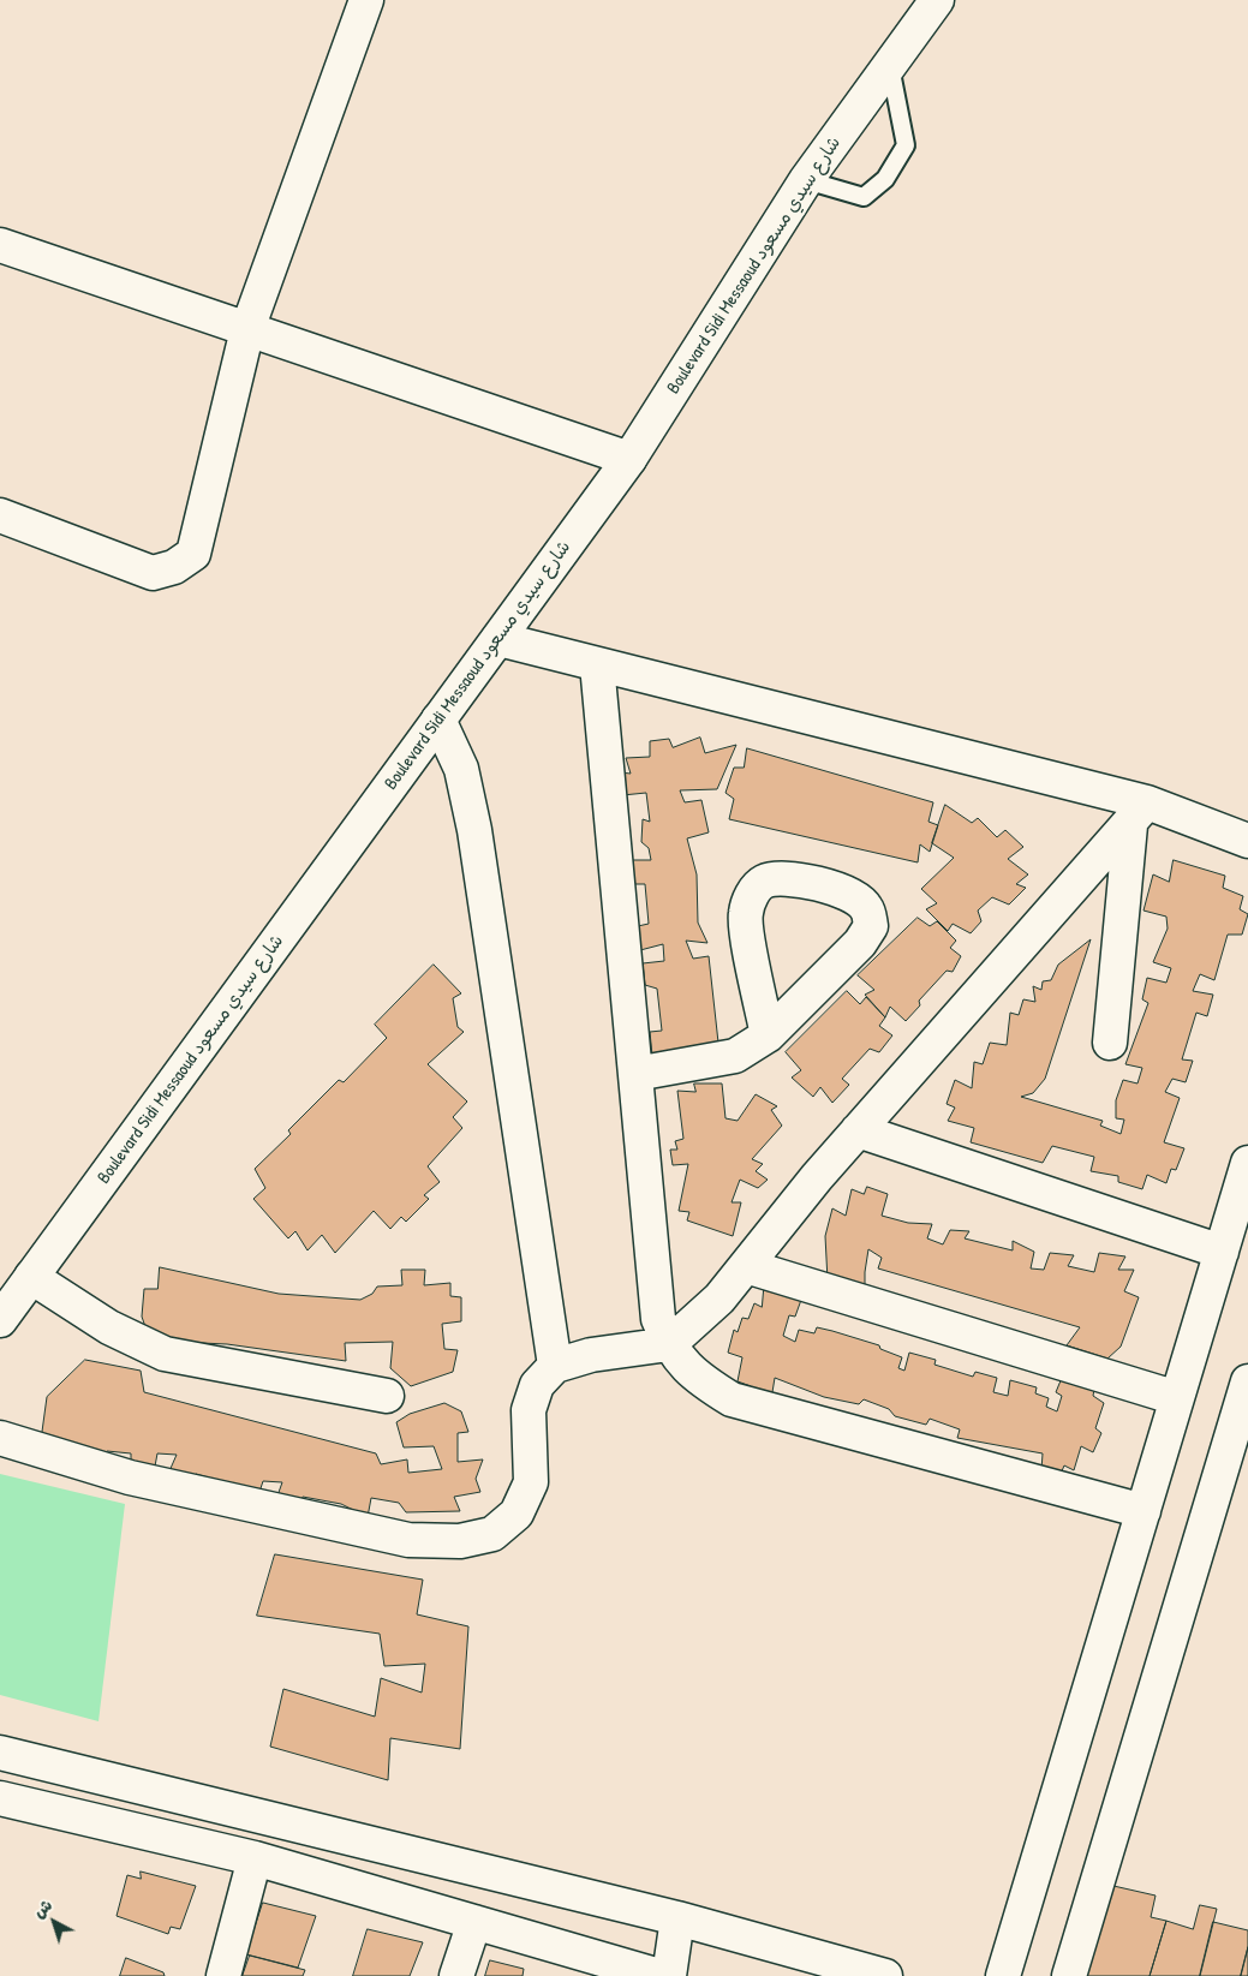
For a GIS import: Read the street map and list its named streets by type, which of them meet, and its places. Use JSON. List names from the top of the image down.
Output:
{
  "streets": {
    "street": ["Boulevard Sidi Messaoud شارع سيدي مسعود"]
  },
  "north": "top left"
}
